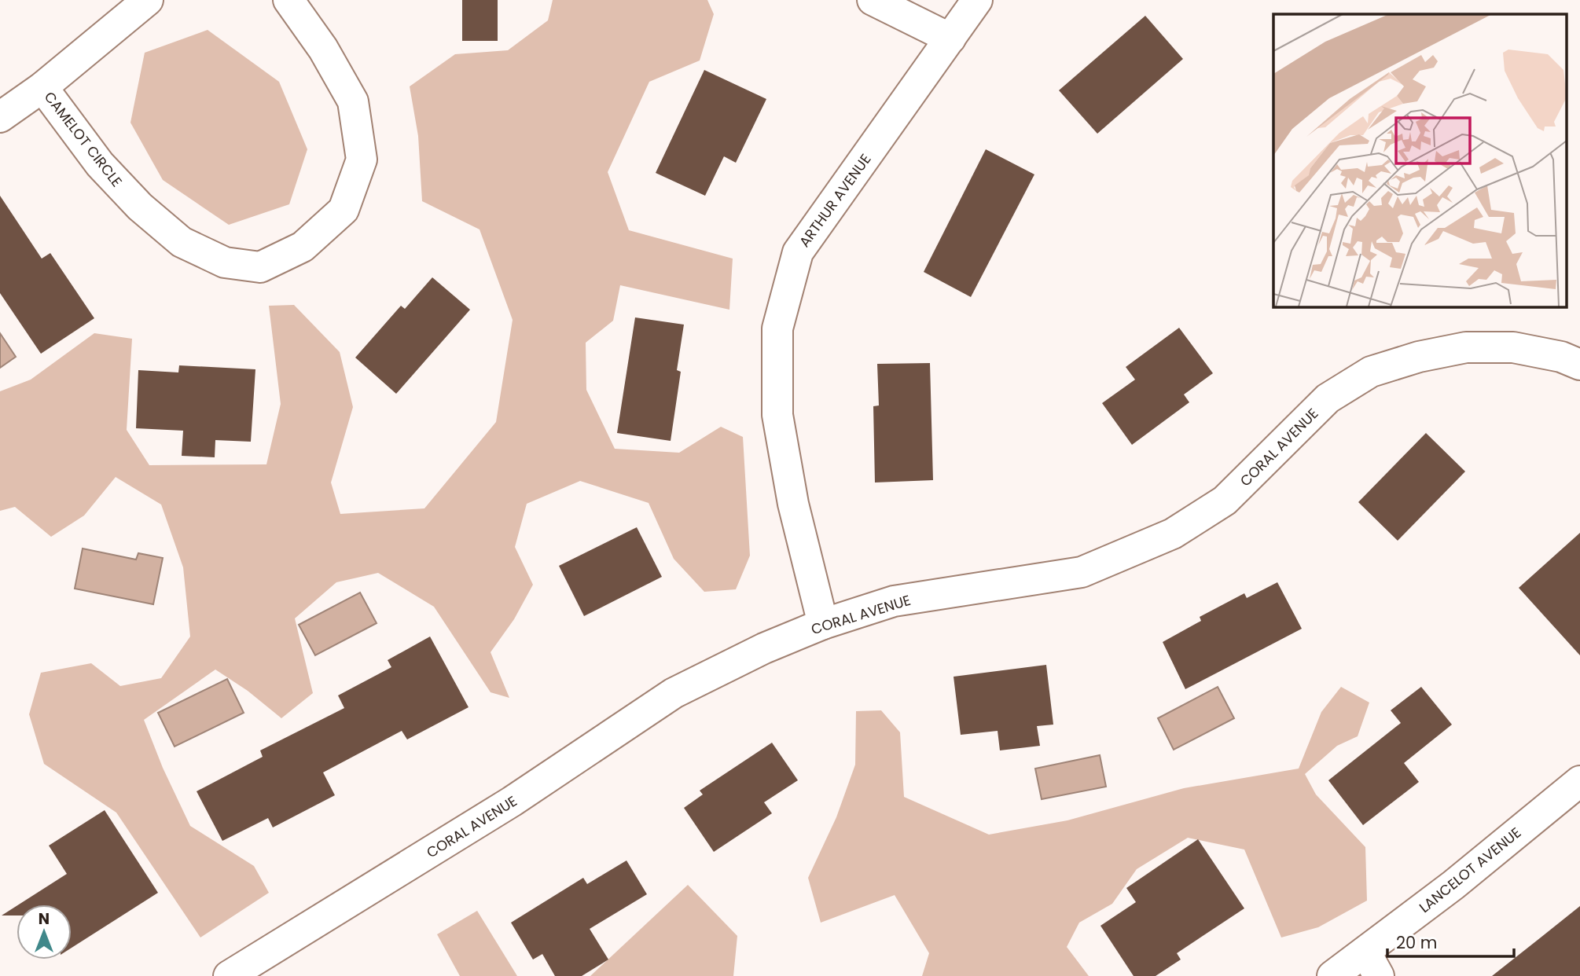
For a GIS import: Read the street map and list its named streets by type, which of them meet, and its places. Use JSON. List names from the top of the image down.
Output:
{
  "streets": {
    "street": [
      "CAMELOT CIRCLE",
      "ARTHUR AVENUE",
      "CORAL AVENUE",
      "LANCELOT AVENUE"
    ]
  },
  "crossings": [
    ["ARTHUR AVENUE", "CORAL AVENUE"]
  ],
  "scale_bar": "20 m",
  "north": "top"
}
